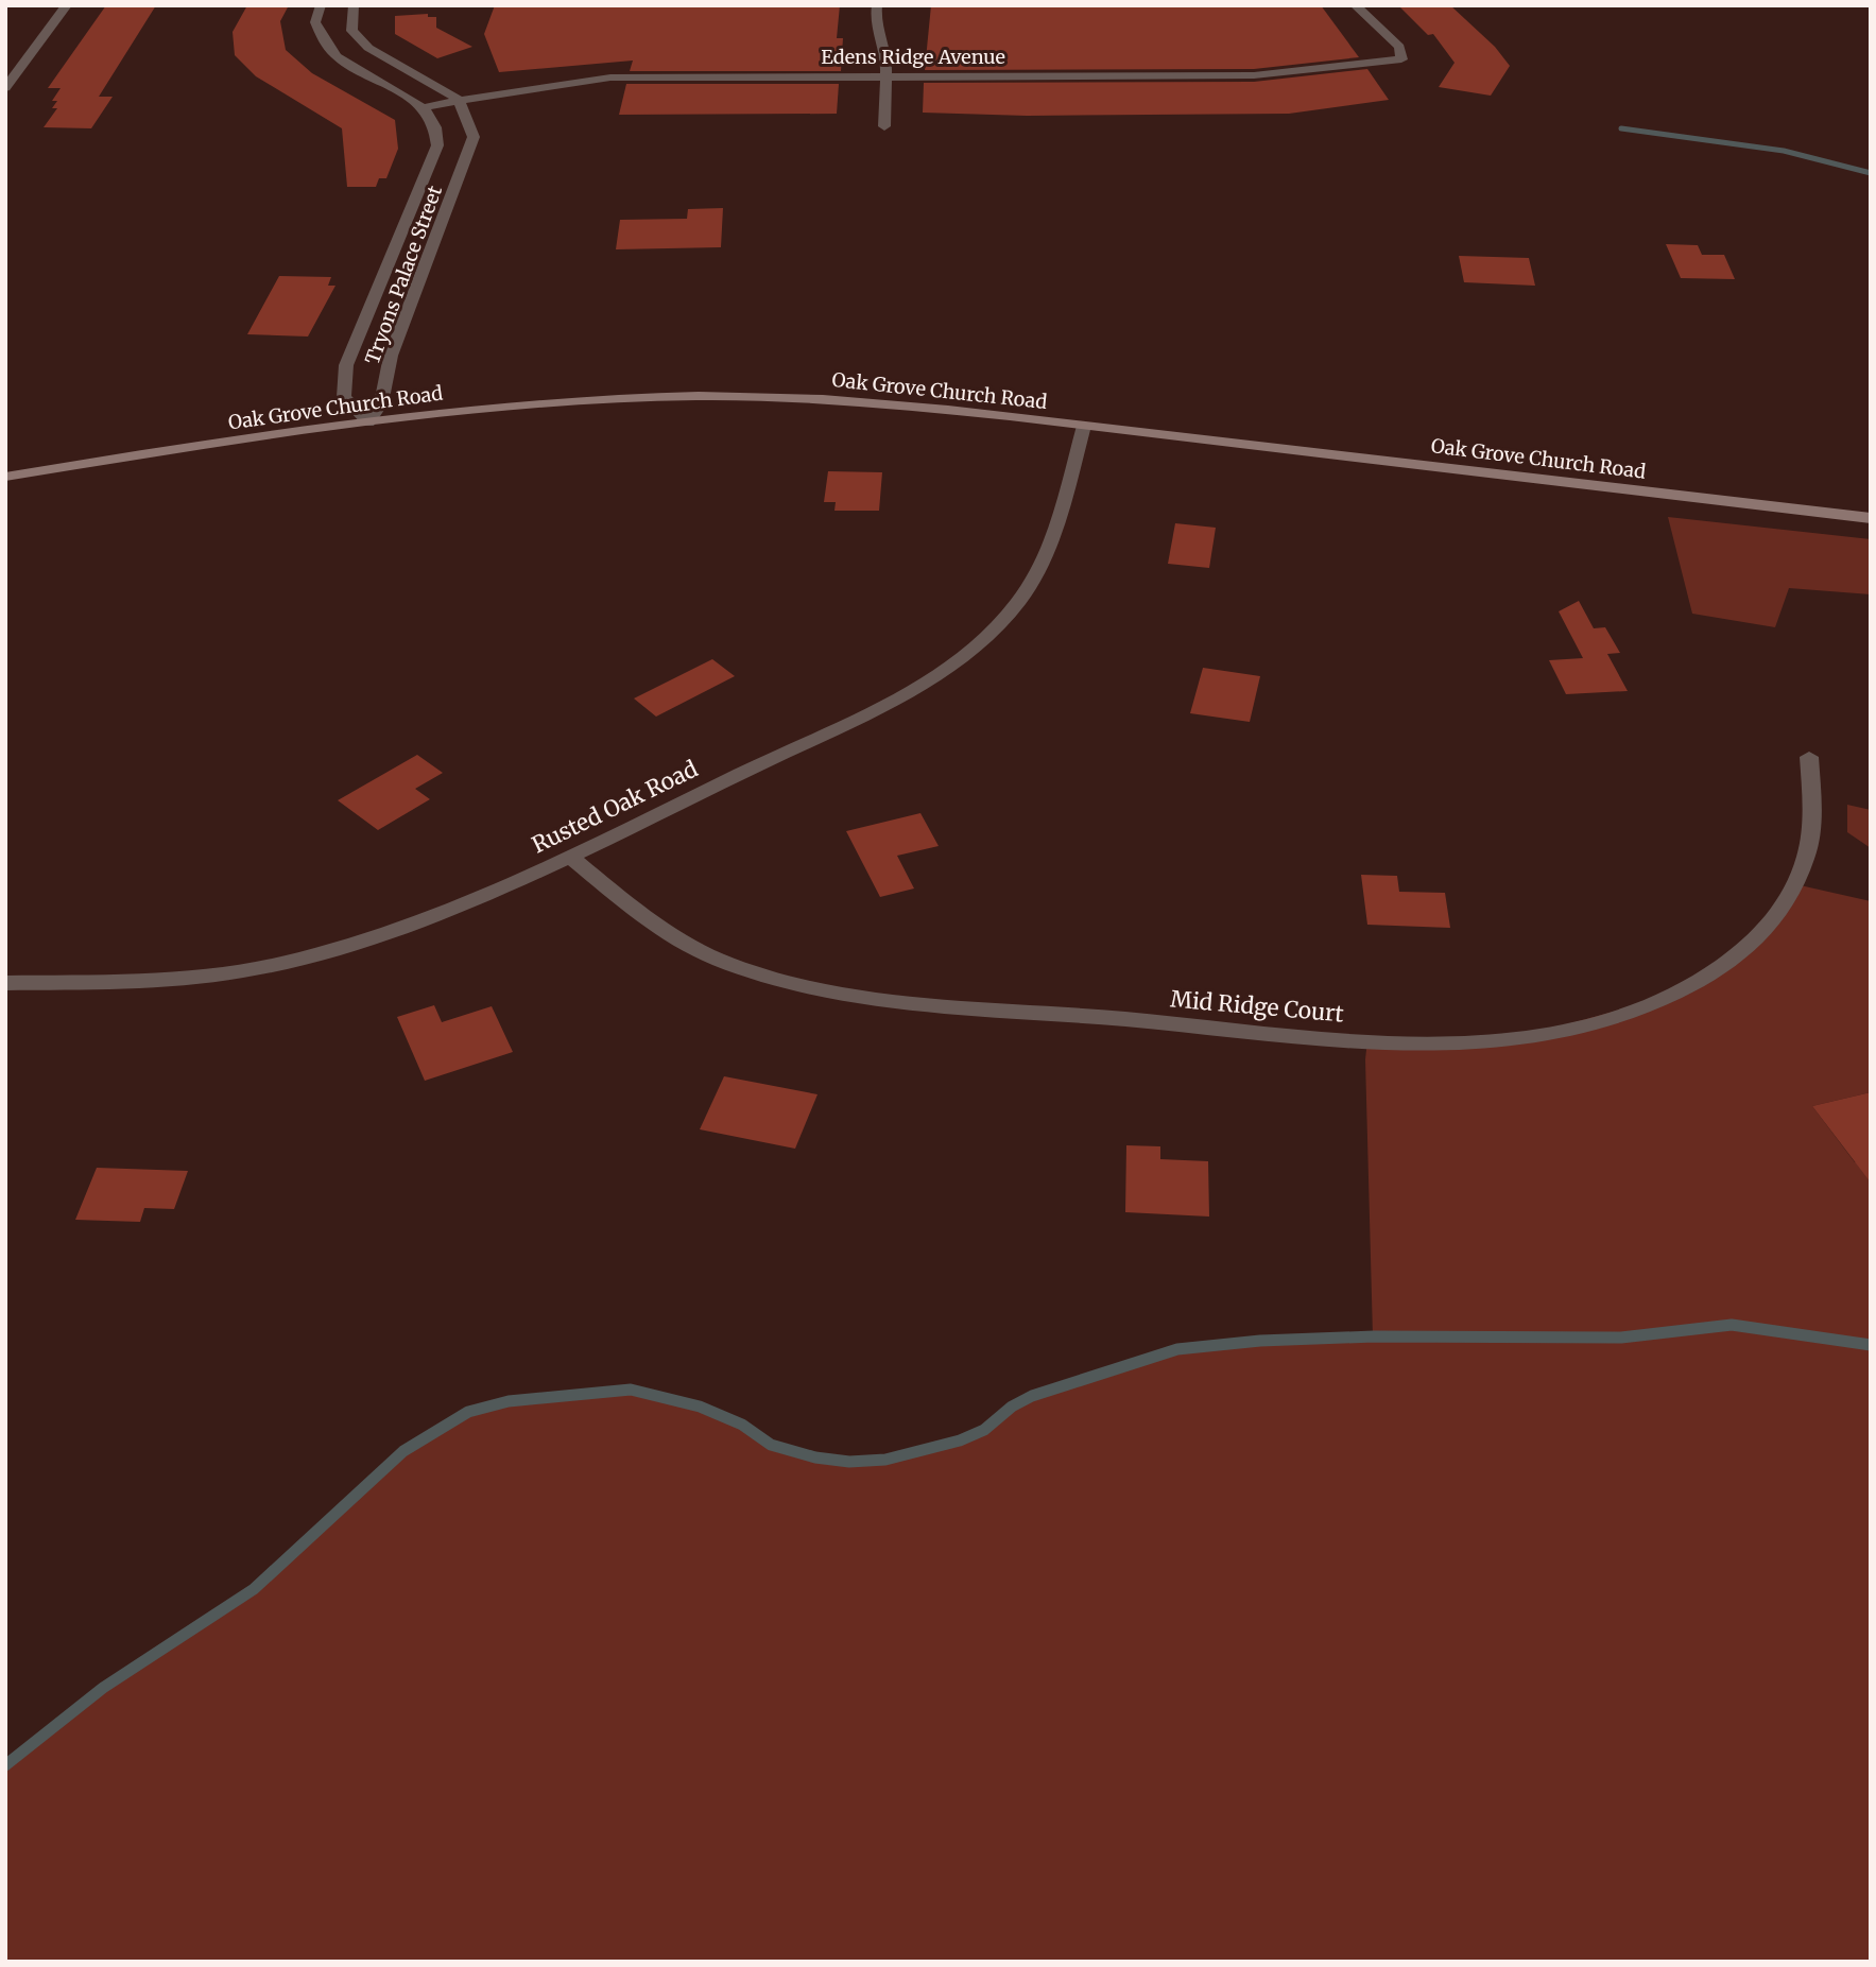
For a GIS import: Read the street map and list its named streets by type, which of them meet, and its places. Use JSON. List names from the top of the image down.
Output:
{
  "streets": {
    "main road": ["Oak Grove Church Road"],
    "street": [
      "Edens Ridge Avenue",
      "Tryons Palace Street",
      "Rusted Oak Road",
      "Mid Ridge Court"
    ]
  },
  "crossings": [
    ["Edens Ridge Avenue", "Tryons Palace Street"],
    ["Tryons Palace Street", "Oak Grove Church Road"],
    ["Oak Grove Church Road", "Rusted Oak Road"],
    ["Rusted Oak Road", "Mid Ridge Court"]
  ]
}
